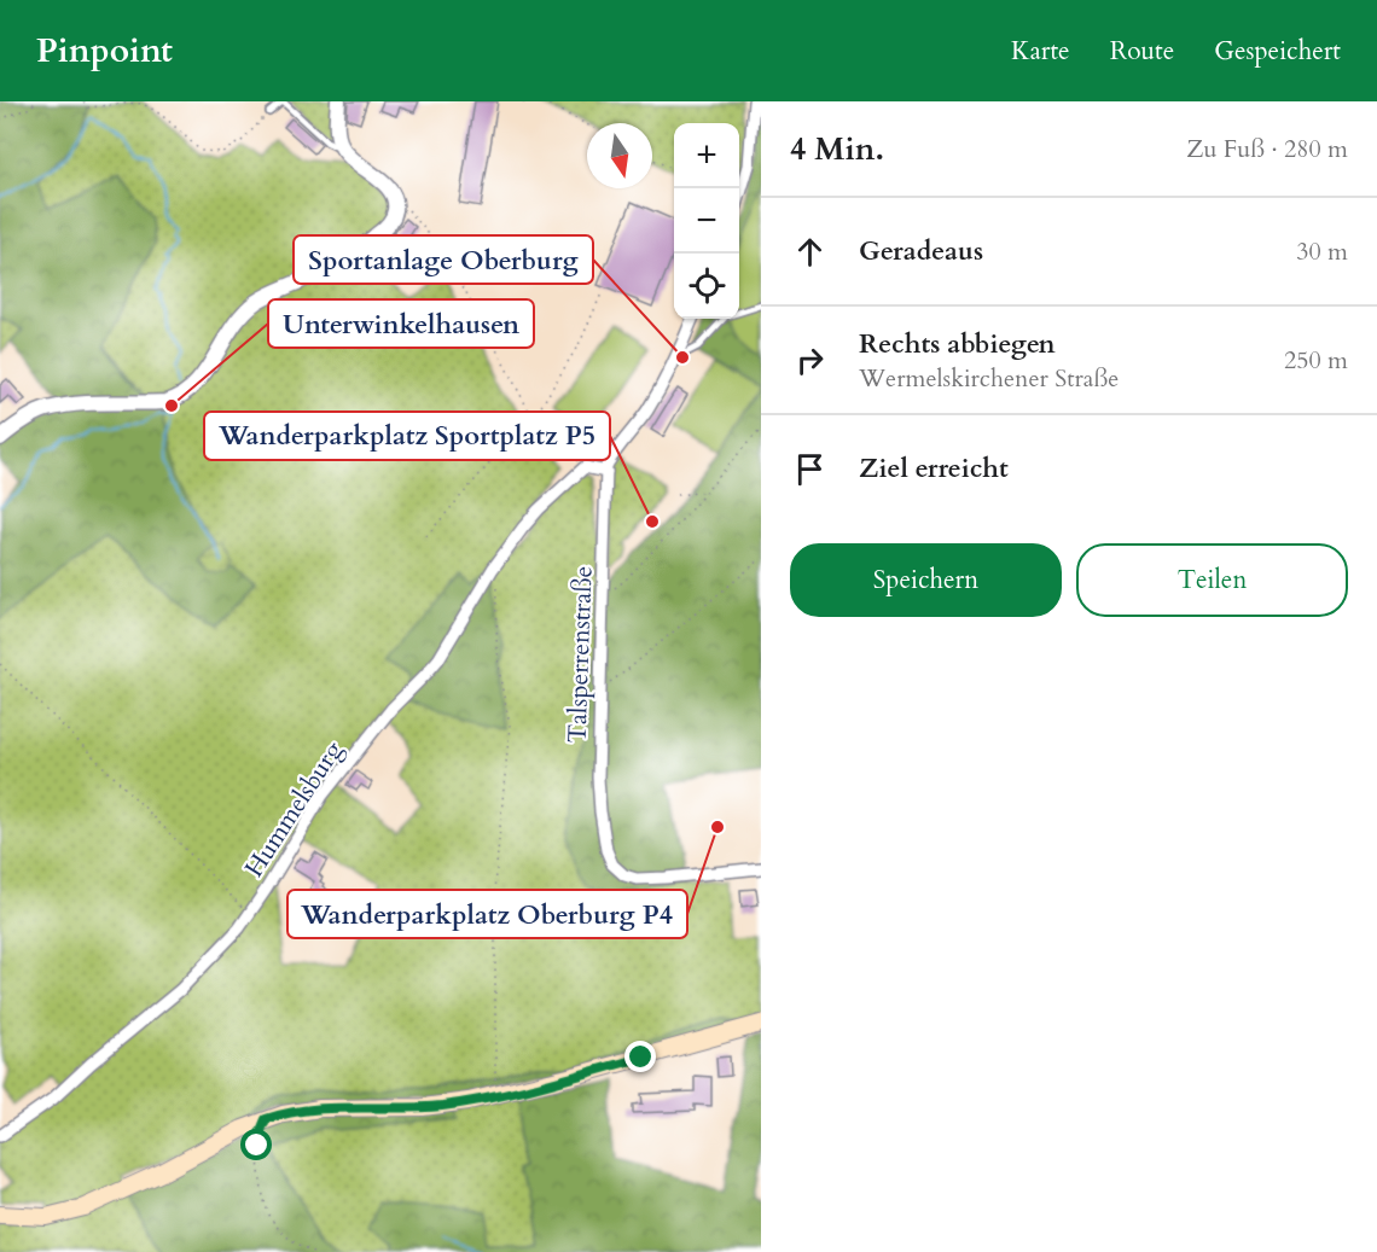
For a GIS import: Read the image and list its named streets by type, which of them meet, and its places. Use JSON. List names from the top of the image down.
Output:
{
  "streets": {
    "street": ["Talsperrenstraße", "Hummelsburg"]
  },
  "places": [
    "Sportanlage Oberburg",
    "Unterwinkelhausen",
    "Wanderparkplatz Sportplatz P5",
    "Wanderparkplatz Oberburg P4"
  ],
  "north": "bottom",
  "page": {
    "header": "Pinpoint",
    "nav": ["Karte", "Route", "Gespeichert"],
    "heading": ["4 Min.", "Zu Fuß · 280 m"],
    "map_buttons": ["+", "−"],
    "list": [
      ["Geradeaus", "30 m"],
      ["Rechts abbiegen", "Wermelskirchener Straße", "250 m"],
      "Ziel erreicht"
    ],
    "buttons": ["Speichern", "Teilen"]
  }
}
